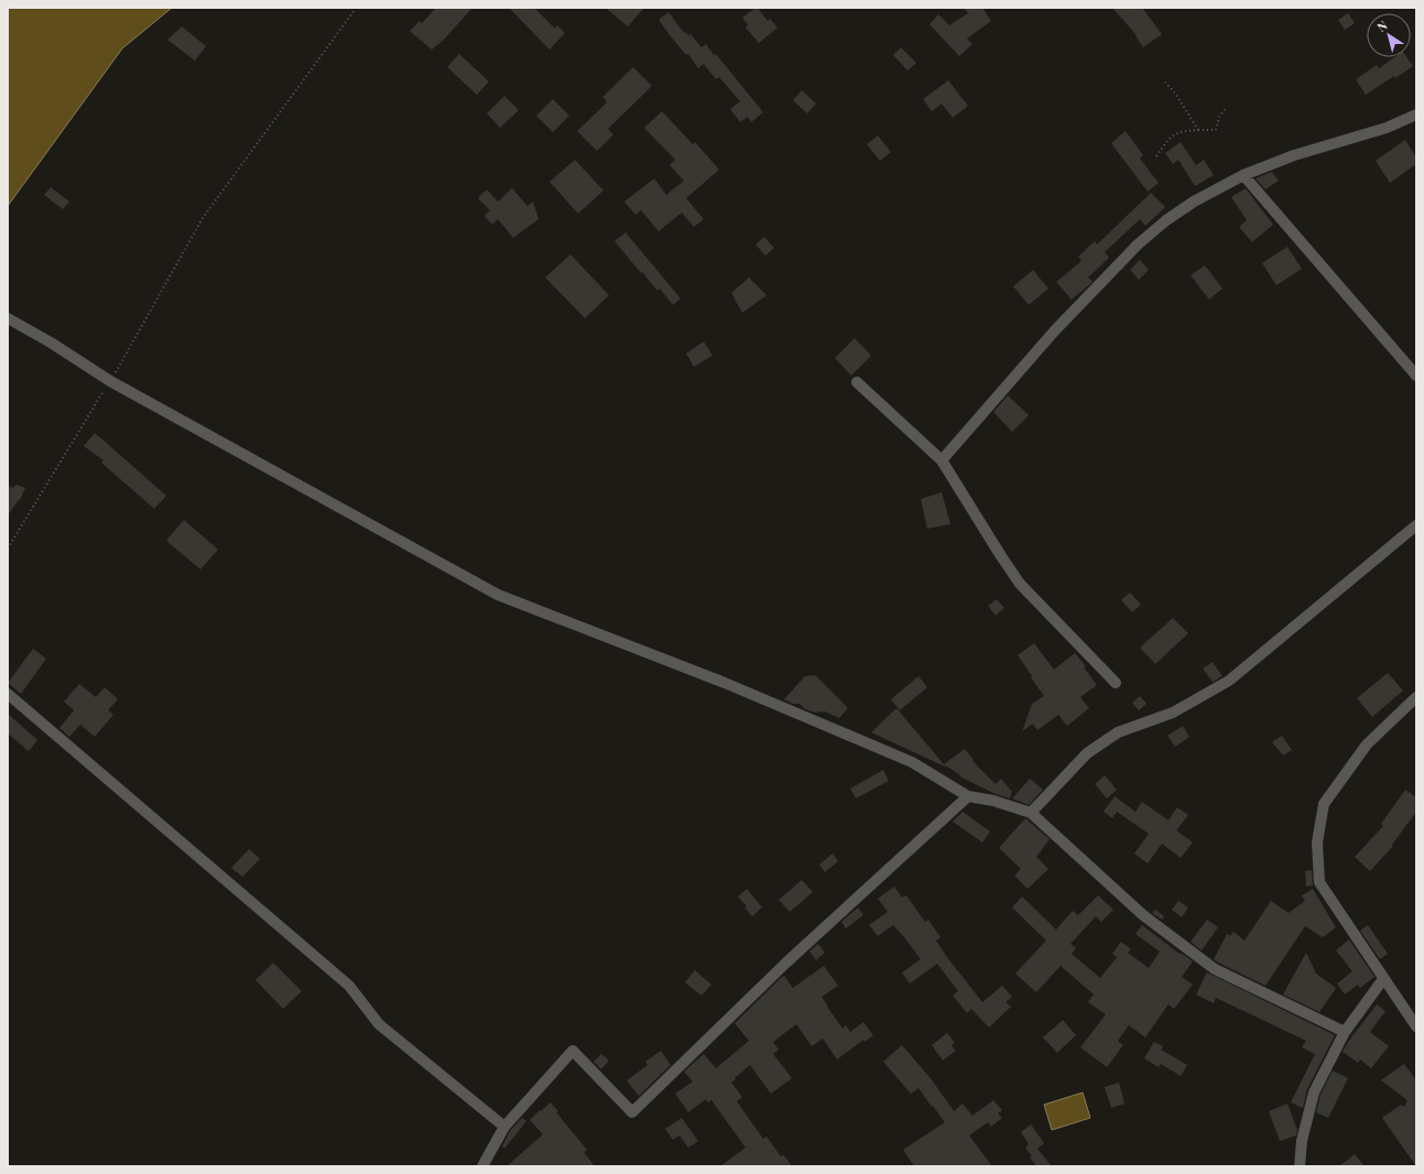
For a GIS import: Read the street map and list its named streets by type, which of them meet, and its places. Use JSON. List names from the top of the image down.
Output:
{
  "north": "top left"
}
